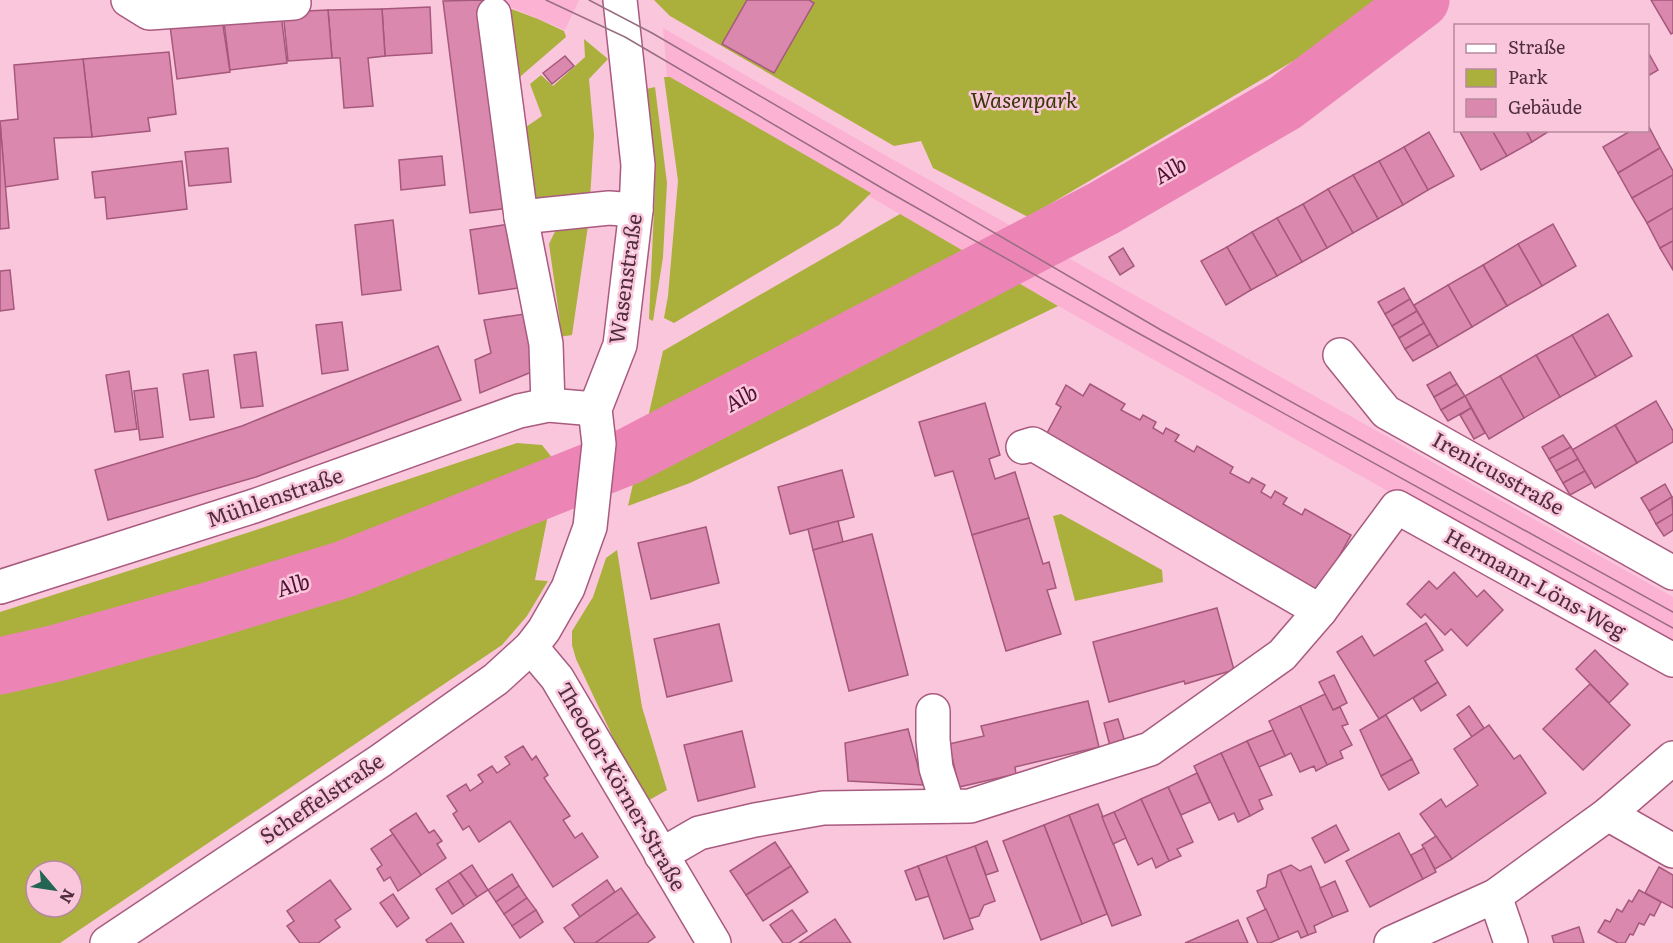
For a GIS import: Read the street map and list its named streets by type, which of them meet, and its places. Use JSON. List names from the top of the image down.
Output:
{
  "streets": {
    "street": [
      "Wasenstraße",
      "Irenicusstraße",
      "Mühlenstraße",
      "Hermann-Löns-Weg",
      "Theodor-Körner-Straße",
      "Scheffelstraße"
    ]
  },
  "crossings": [
    ["Wasenstraße", "Mühlenstraße"],
    ["Wasenstraße", "Theodor-Körner-Straße"],
    ["Wasenstraße", "Scheffelstraße"],
    ["Theodor-Körner-Straße", "Scheffelstraße"]
  ],
  "water": ["Alb"],
  "parks": ["Wasenpark"],
  "legend": ["Straße", "Park", "Gebäude"],
  "north": "bottom right"
}
